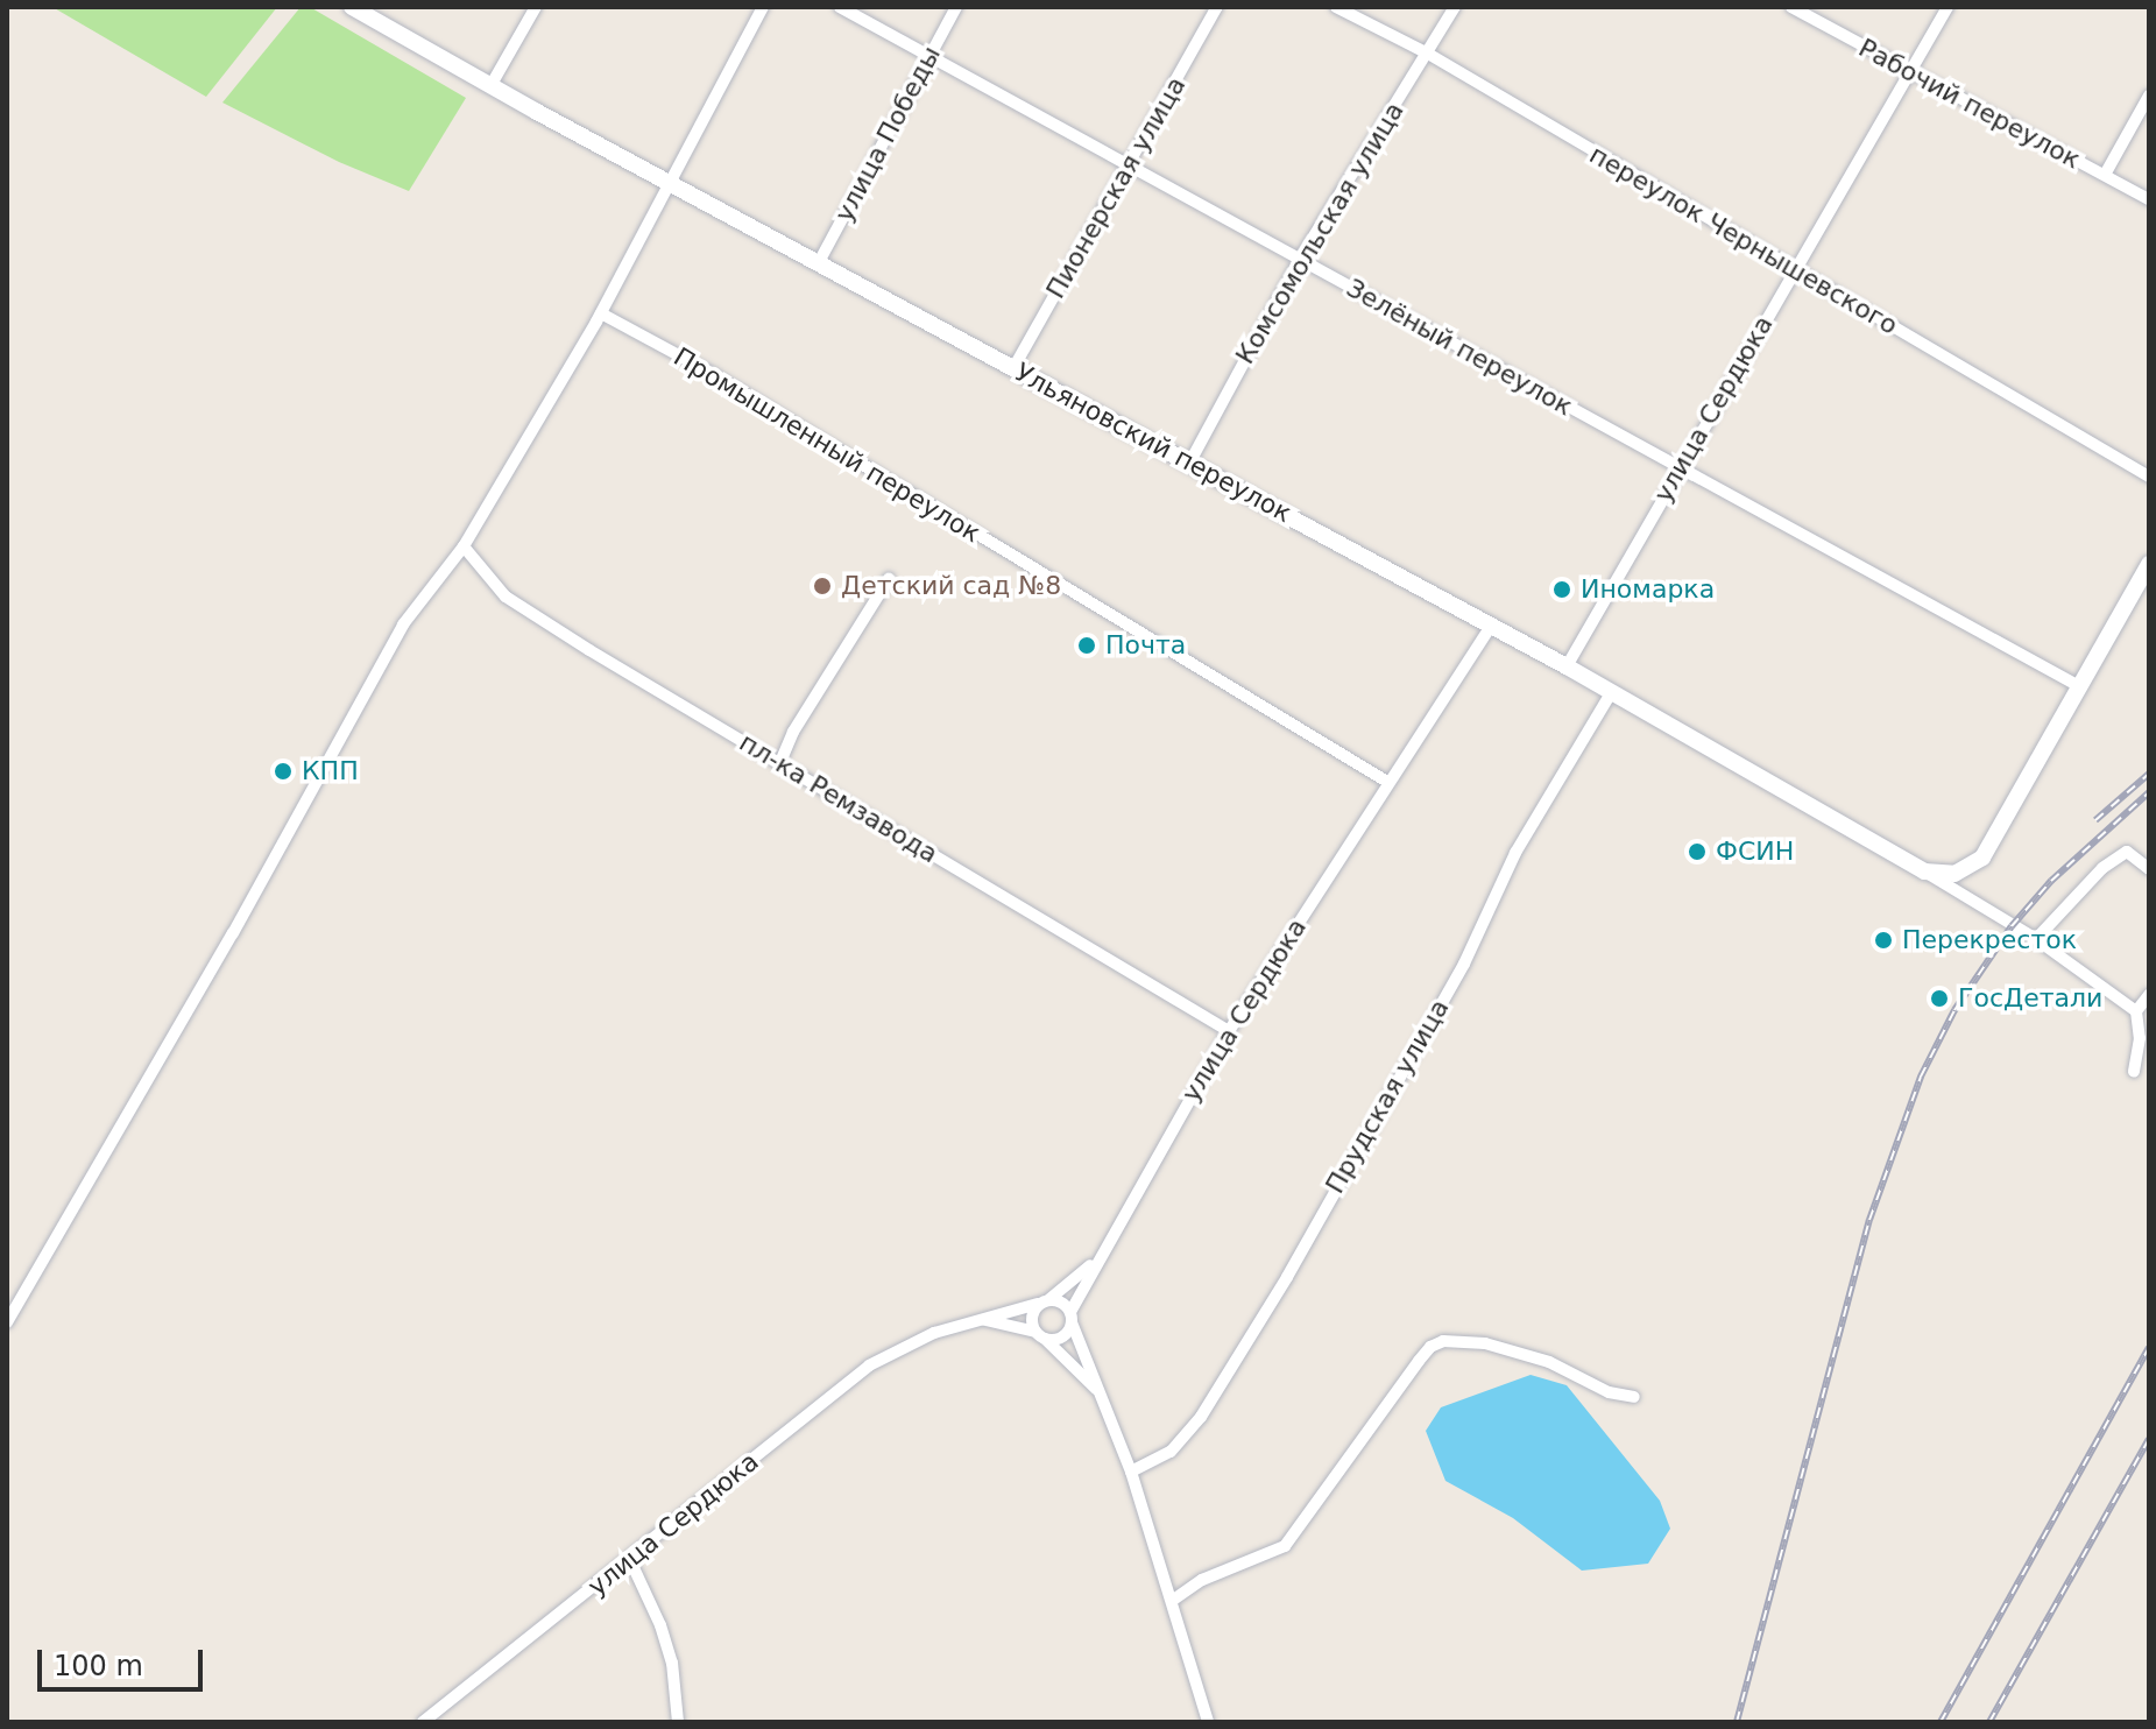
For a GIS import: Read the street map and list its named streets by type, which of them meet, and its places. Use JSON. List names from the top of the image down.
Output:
{
  "streets": {
    "main road": ["Ульяновский переулок"],
    "street": [
      "Рабочий переулок",
      "улица Победы",
      "Пионерская улица",
      "Комсомольская улица",
      "переулок Чернышевского",
      "Зелёный переулок",
      "улица Сердюка",
      "Промышленный переулок",
      "пл-ка Ремзавода",
      "Прудская улица"
    ]
  },
  "crossings": [
    ["Рабочий переулок", "улица Сердюка"],
    ["улица Победы", "Зелёный переулок"],
    ["улица Победы", "Ульяновский переулок"],
    ["Пионерская улица", "Зелёный переулок"],
    ["Пионерская улица", "Ульяновский переулок"],
    ["Комсомольская улица", "переулок Чернышевского"],
    ["Комсомольская улица", "Зелёный переулок"],
    ["Комсомольская улица", "Ульяновский переулок"],
    ["переулок Чернышевского", "улица Сердюка"],
    ["Зелёный переулок", "улица Сердюка"],
    ["Зелёный переулок", "Ульяновский переулок"],
    ["улица Сердюка", "Ульяновский переулок"],
    ["улица Сердюка", "Промышленный переулок"],
    ["улица Сердюка", "пл-ка Ремзавода"],
    ["Ульяновский переулок", "Прудская улица"]
  ],
  "places": [
    "Детский сад №8",
    "Иномарка",
    "Почта",
    "КПП",
    "ФСИН",
    "Перекресток",
    "ГосДетали"
  ],
  "scale_bar": "100 m"
}
